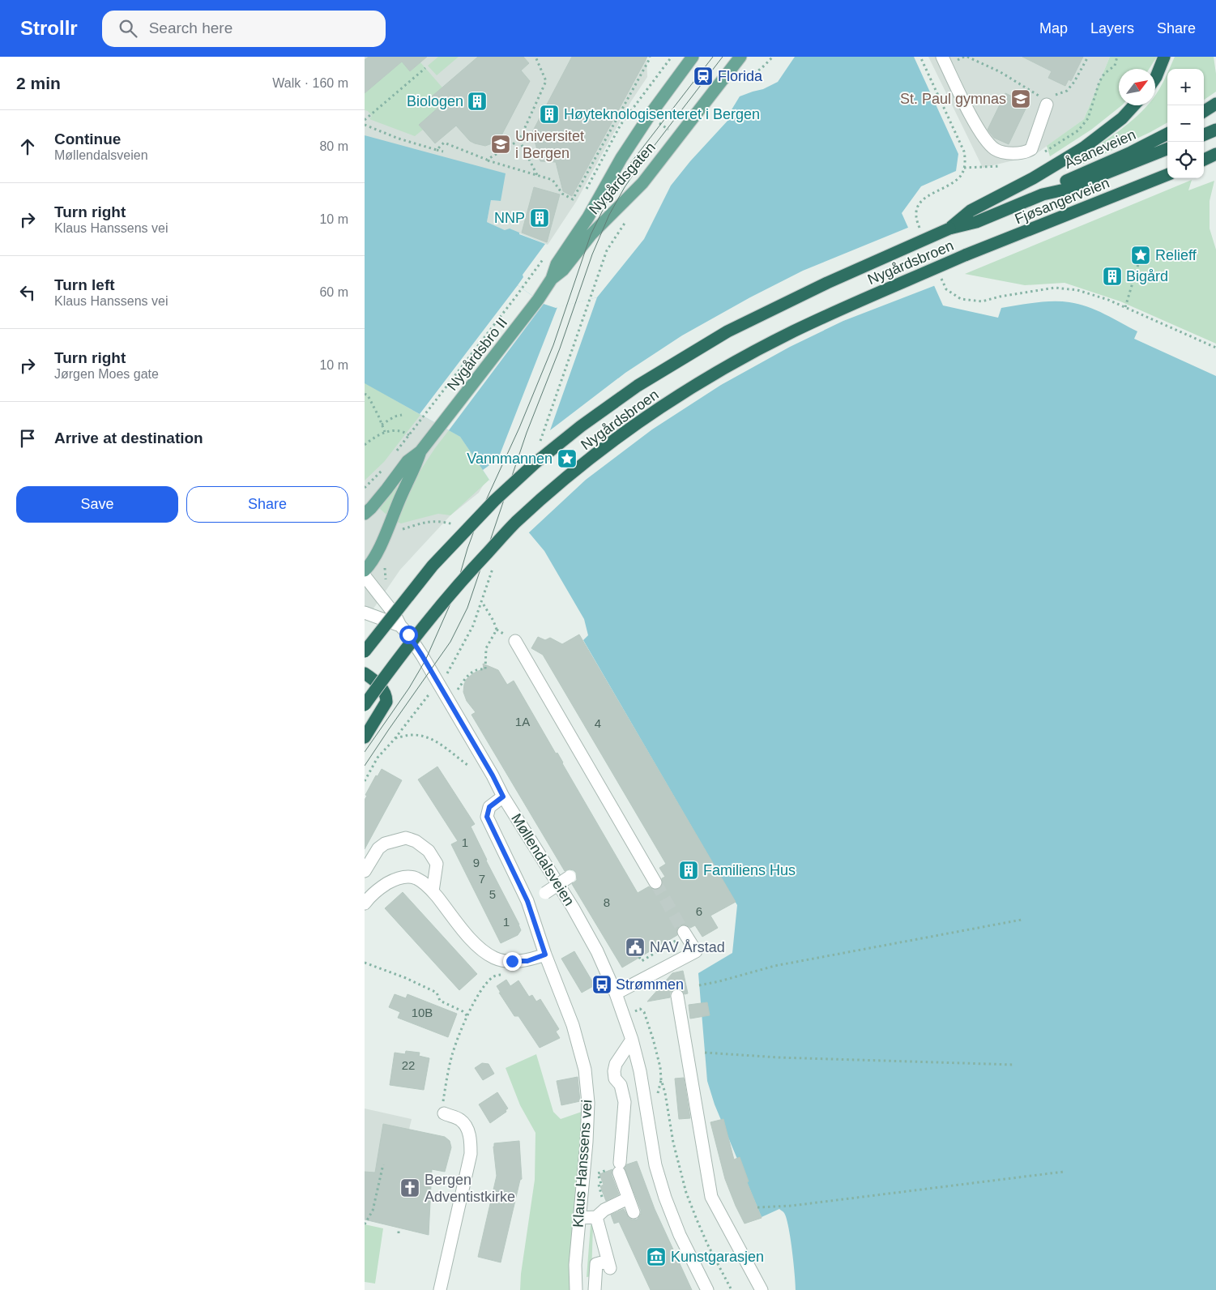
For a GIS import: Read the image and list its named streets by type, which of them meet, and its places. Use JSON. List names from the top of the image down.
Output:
{
  "streets": {
    "highway": ["Åsaneveien", "Fjøsangerveien", "Nygårdsbroen"],
    "main road": ["Nygårdsgaten", "Nygårdsbro II"],
    "street": ["Møllendalsveien", "Klaus Hanssens vei"]
  },
  "crossings": [
    ["Åsaneveien", "Fjøsangerveien"],
    ["Nygårdsgaten", "Nygårdsbro II"],
    ["Fjøsangerveien", "Nygårdsbroen"],
    ["Møllendalsveien", "Klaus Hanssens vei"]
  ],
  "places": {
    "station": ["Florida"],
    "school or university": ["St. Paul gymnas", "Universitet i Bergen"],
    "building": [
      "Biologen",
      "Høyteknologisenteret i Bergen",
      "NNP",
      "Bigård",
      "Familiens Hus"
    ],
    "place": ["Relieff", "Vannmannen"],
    "public building": ["NAV Årstad"],
    "bus stop": ["Strømmen"],
    "church": ["Bergen Adventistkirke"],
    "museum": ["Kunstgarasjen"]
  },
  "house_numbers": [
    "1A",
    "4",
    "1",
    "9",
    "7",
    "5",
    "8",
    "6",
    "1",
    "10B",
    "22"
  ],
  "north": "top right",
  "page": {
    "header": "Strollr",
    "search": "Search here",
    "nav": ["Map", "Layers", "Share"],
    "heading": ["2 min", "Walk · 160 m"],
    "map_buttons": ["+", "−"],
    "list": [
      ["Continue", "Møllendalsveien", "80 m"],
      ["Turn right", "Klaus Hanssens vei", "10 m"],
      ["Turn left", "Klaus Hanssens vei", "60 m"],
      ["Turn right", "Jørgen Moes gate", "10 m"],
      "Arrive at destination"
    ],
    "buttons": ["Save", "Share"]
  }
}
